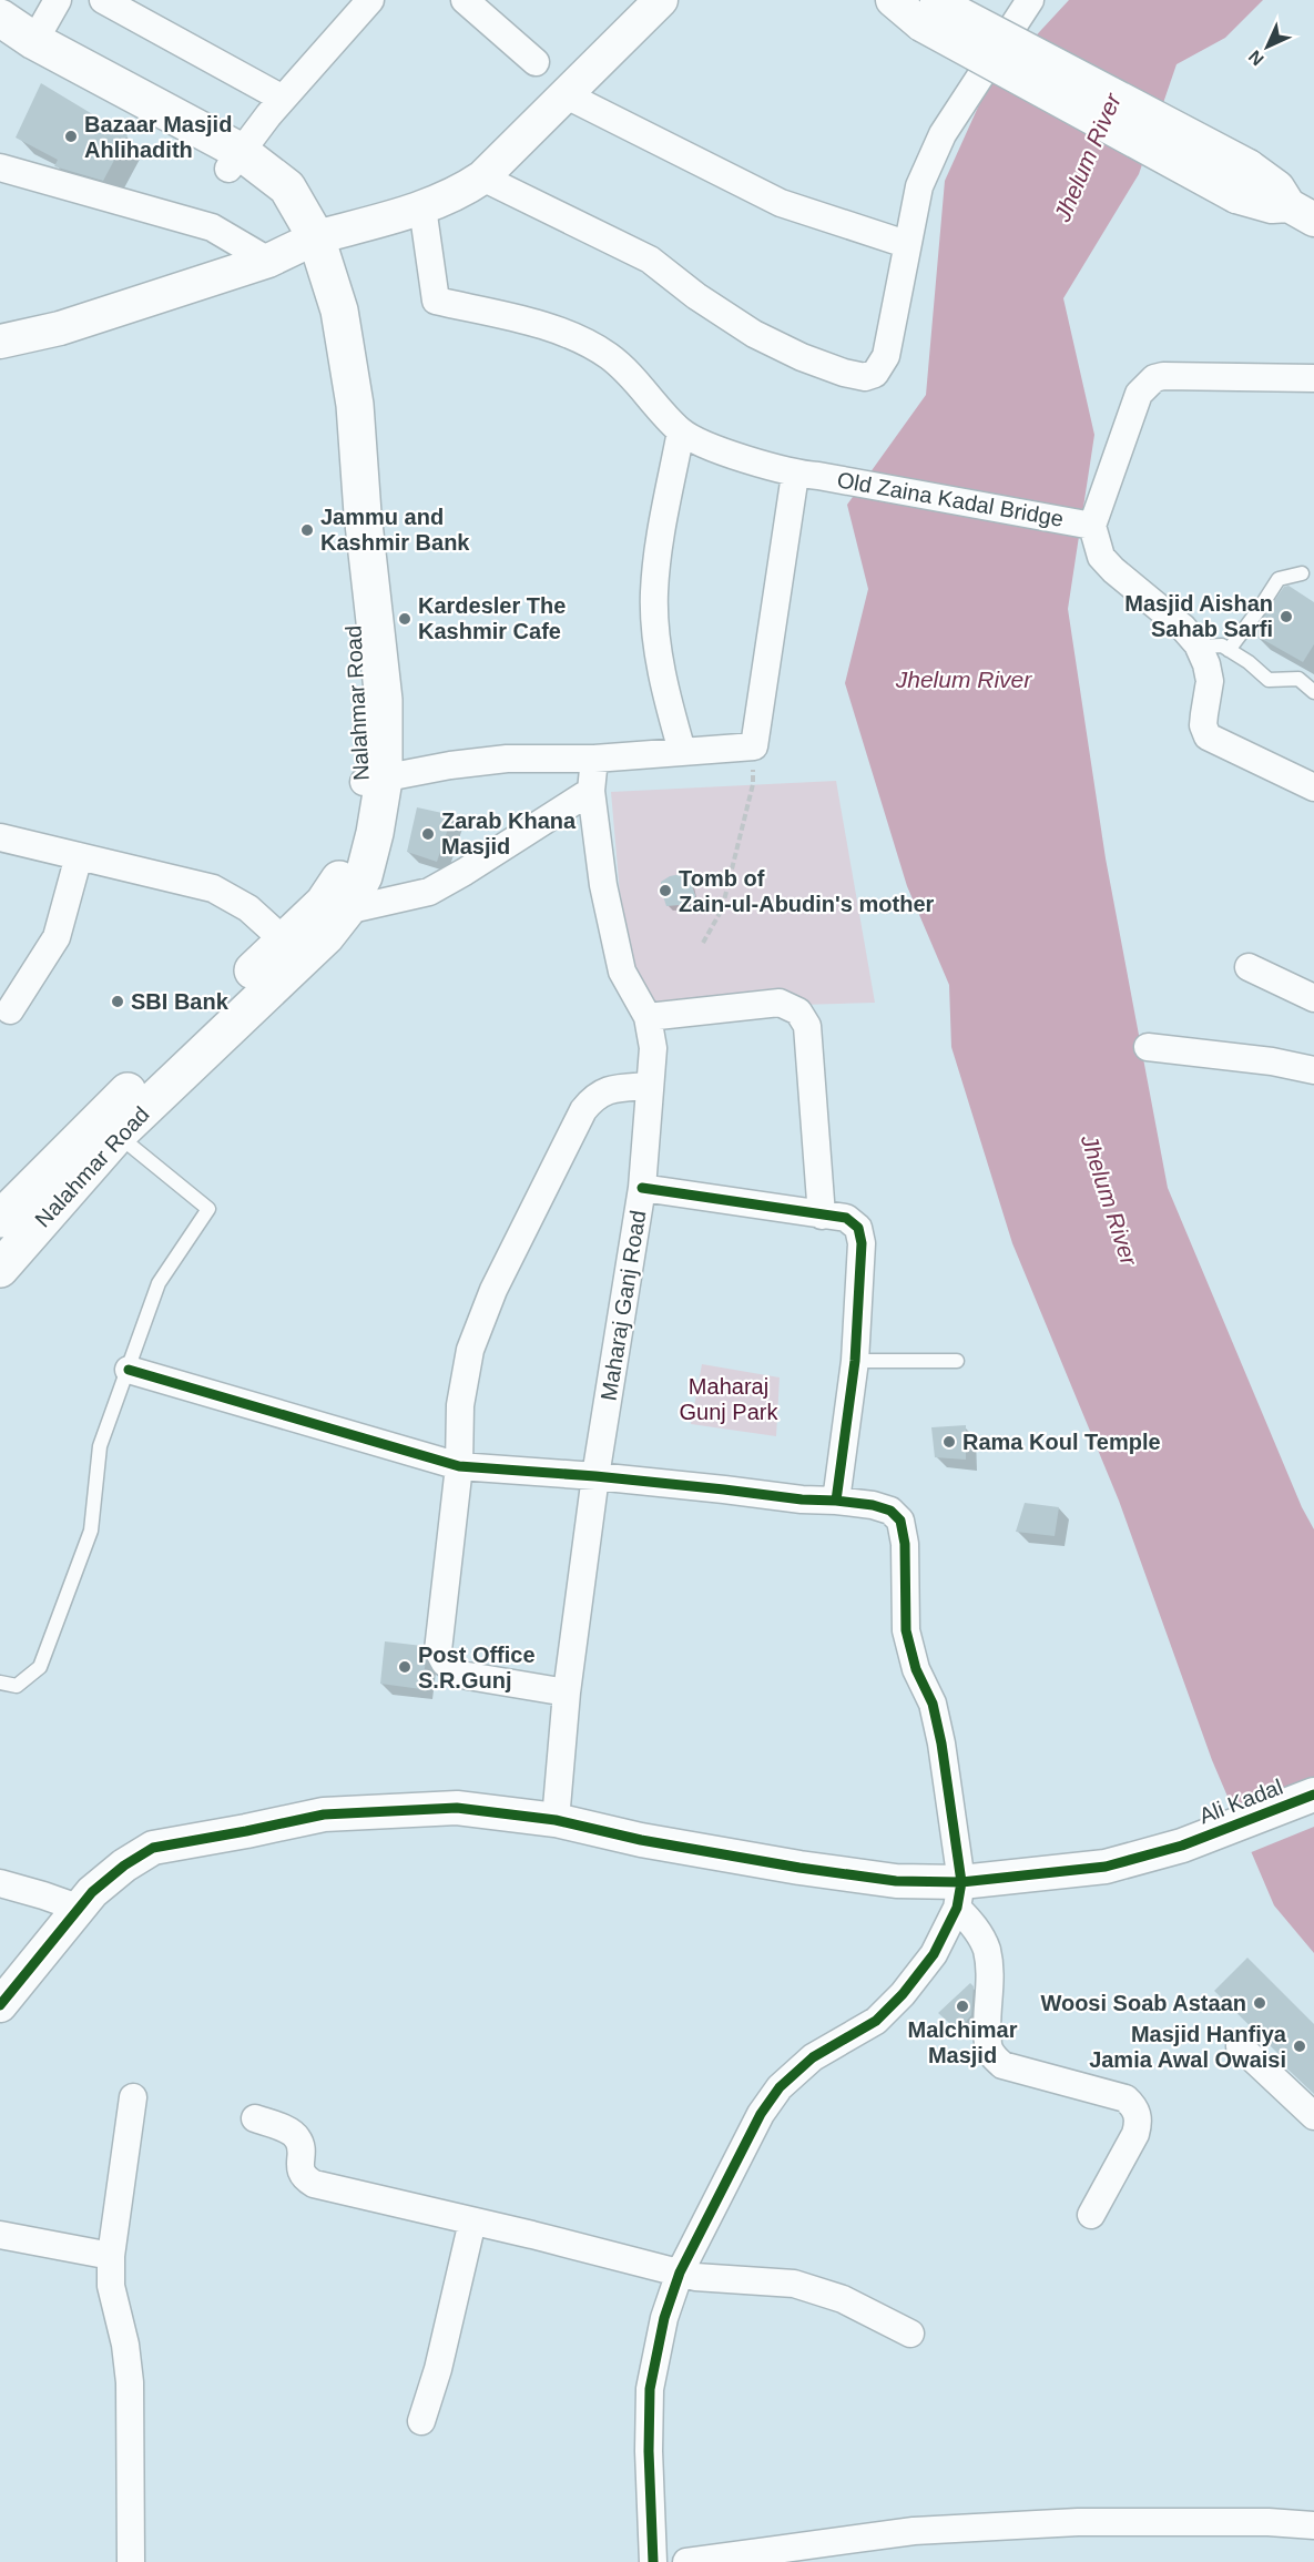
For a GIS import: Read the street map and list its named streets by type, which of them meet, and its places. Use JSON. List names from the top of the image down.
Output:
{
  "streets": {
    "main road": ["Nalahmar Road"],
    "street": ["Old Zaina Kadal Bridge", "Maharaj Ganj Road", "Ali Kadal"]
  },
  "crossings": [
    ["Maharaj Ganj Road", "Ali Kadal"]
  ],
  "water": ["Jhelum River"],
  "parks": ["Maharaj Gunj Park"],
  "places": [
    "Bazaar Masjid Ahlihadith",
    "Jammu and Kashmir Bank",
    "Masjid Aishan Sahab Sarfi",
    "Kardesler The Kashmir Cafe",
    "Zarab Khana Masjid",
    "Tomb of Zain-ul-Abudin's mother",
    "SBI Bank",
    "Rama Koul Temple",
    "Post Office S.R.Gunj",
    "Woosi Soab Astaan",
    "Malchimar Masjid",
    "Masjid Hanfiya Jamia Awal Owaisi"
  ],
  "north": "bottom left"
}
